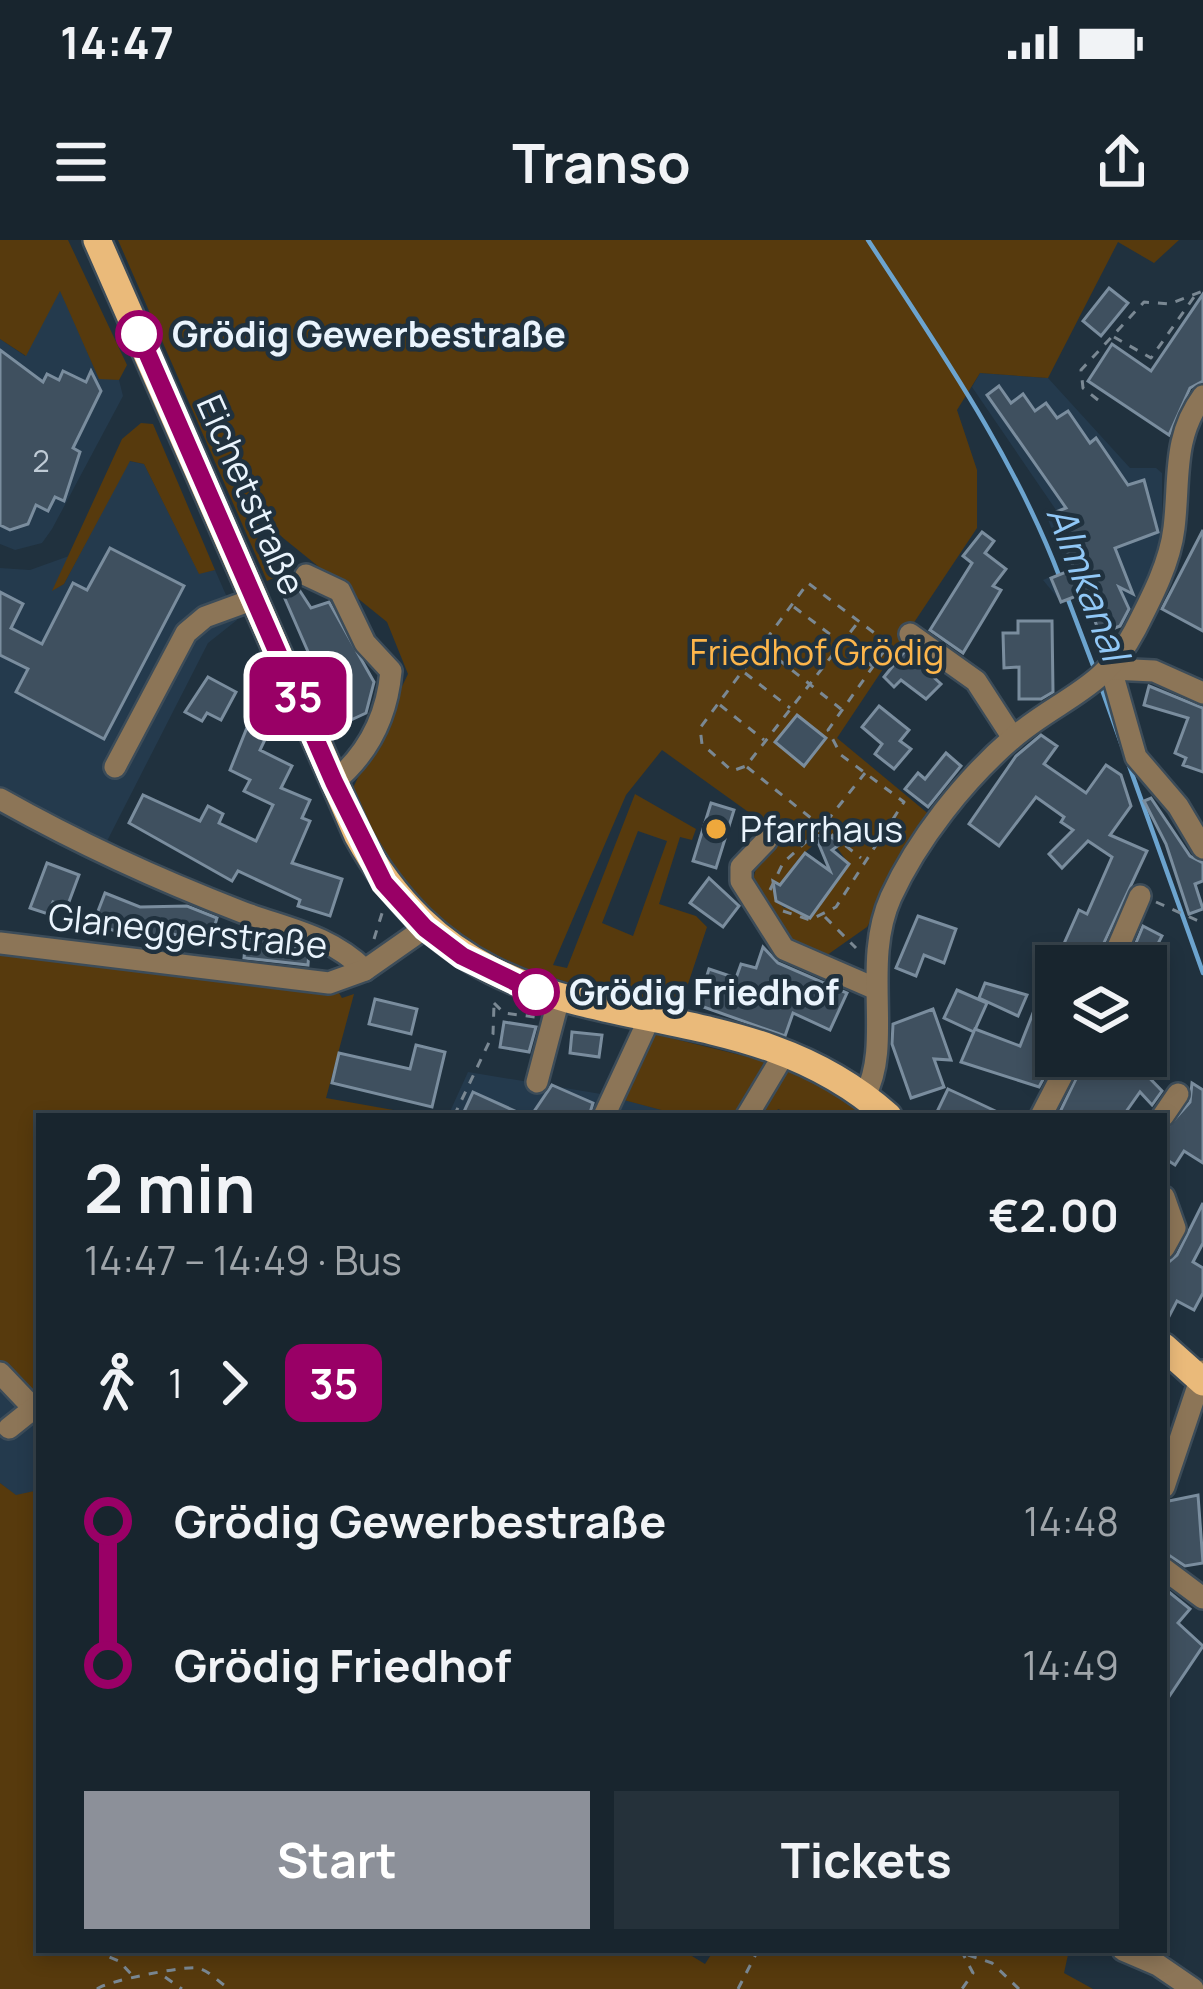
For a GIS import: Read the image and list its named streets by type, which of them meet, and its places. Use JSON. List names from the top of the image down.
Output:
{
  "streets": {
    "main road": ["Eichetstraße"],
    "street": ["Glaneggerstraße"]
  },
  "crossings": [
    ["Eichetstraße", "Glaneggerstraße"]
  ],
  "water": ["Almkanal"],
  "parks": ["Friedhof Grödig"],
  "places": ["Grödig Gewerbestraße", "Pfarrhaus", "Grödig Friedhof"],
  "lines": ["bus line 35"],
  "house_numbers": ["2"],
  "page": {
    "status": "14:47",
    "header": "Transo",
    "on_map": "35",
    "heading": ["2 min", "14:47 – 14:49 · Bus", "€2.00"],
    "legs": ["1", "35"],
    "list": [
      {
        "name": "Grödig Gewerbestraße",
        "value": "14:48"
      },
      {
        "name": "Grödig Friedhof",
        "value": "14:49"
      }
    ],
    "buttons": ["Start", "Tickets"]
  }
}
